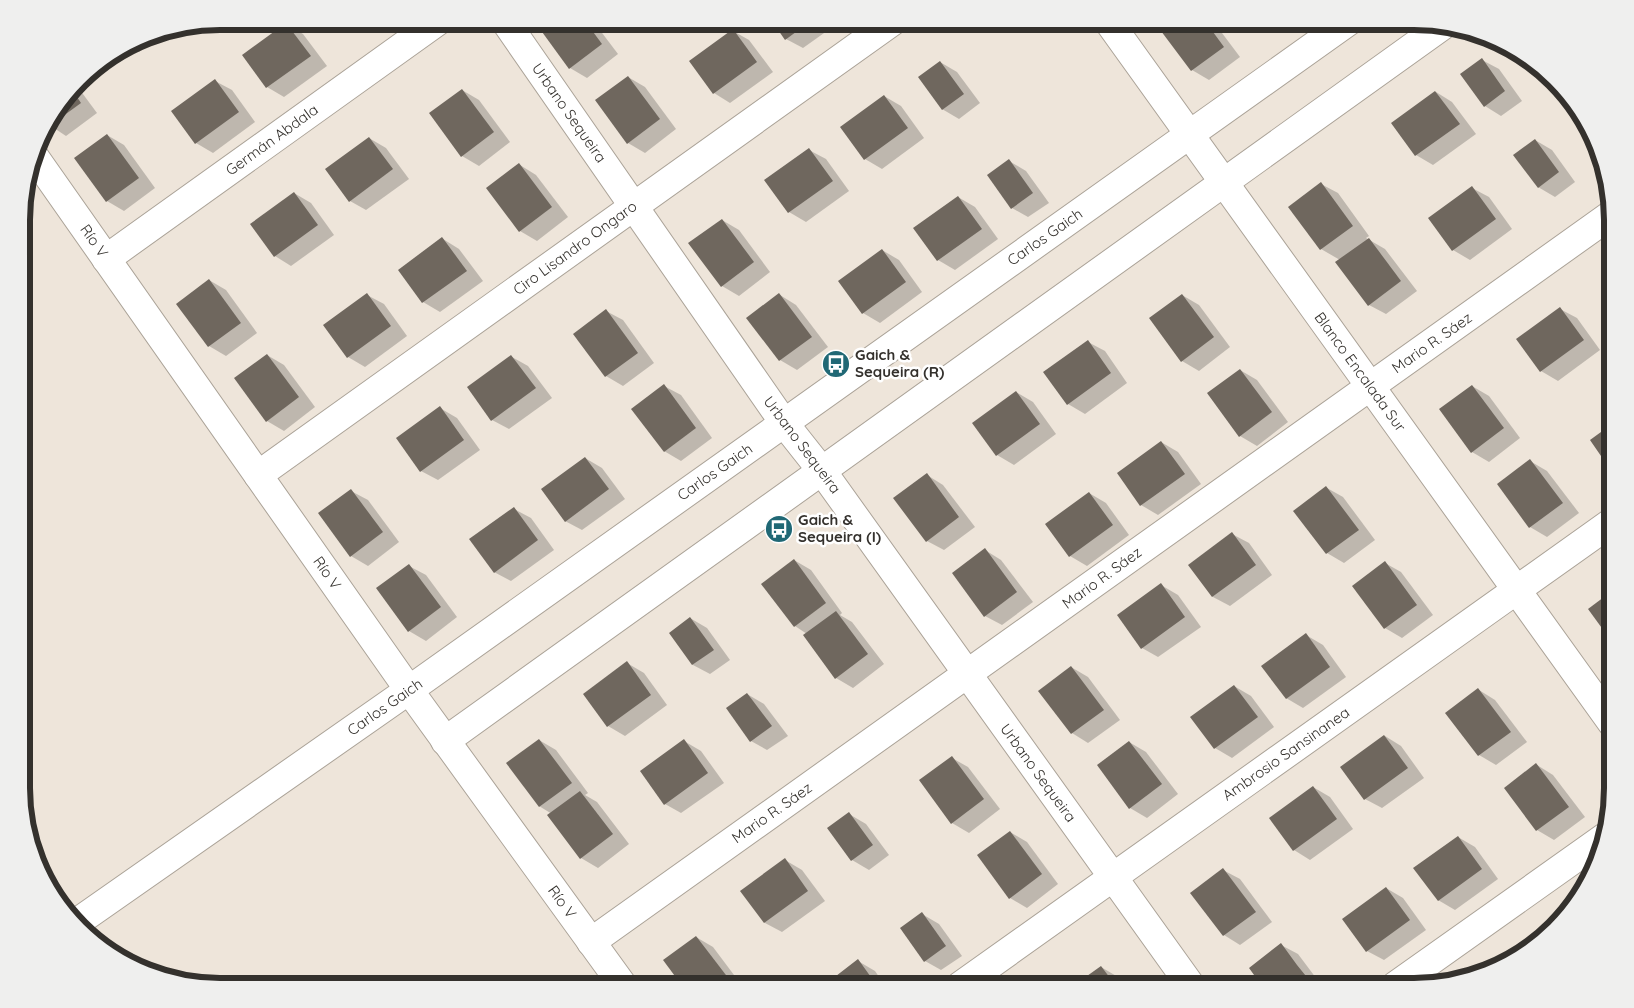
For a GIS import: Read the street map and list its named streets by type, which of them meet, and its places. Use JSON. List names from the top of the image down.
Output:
{
  "streets": {
    "street": [
      "Urbano Sequeira",
      "Germán Abdala",
      "Carlos Gaich",
      "Río V",
      "Ciro Lisandro Ongaro",
      "Mario R. Sáez",
      "Blanco Encalada Sur",
      "Ambrosio Sansinanea"
    ]
  },
  "crossings": [
    ["Urbano Sequeira", "Carlos Gaich"],
    ["Urbano Sequeira", "Ciro Lisandro Ongaro"],
    ["Urbano Sequeira", "Mario R. Sáez"],
    ["Urbano Sequeira", "Ambrosio Sansinanea"],
    ["Germán Abdala", "Río V"],
    ["Carlos Gaich", "Río V"],
    ["Carlos Gaich", "Blanco Encalada Sur"],
    ["Río V", "Ciro Lisandro Ongaro"],
    ["Río V", "Mario R. Sáez"],
    ["Mario R. Sáez", "Blanco Encalada Sur"],
    ["Blanco Encalada Sur", "Ambrosio Sansinanea"]
  ],
  "places": {
    "bus stop": ["Gaich & Sequeira (R)", "Gaich & Sequeira (I)"]
  }
}
